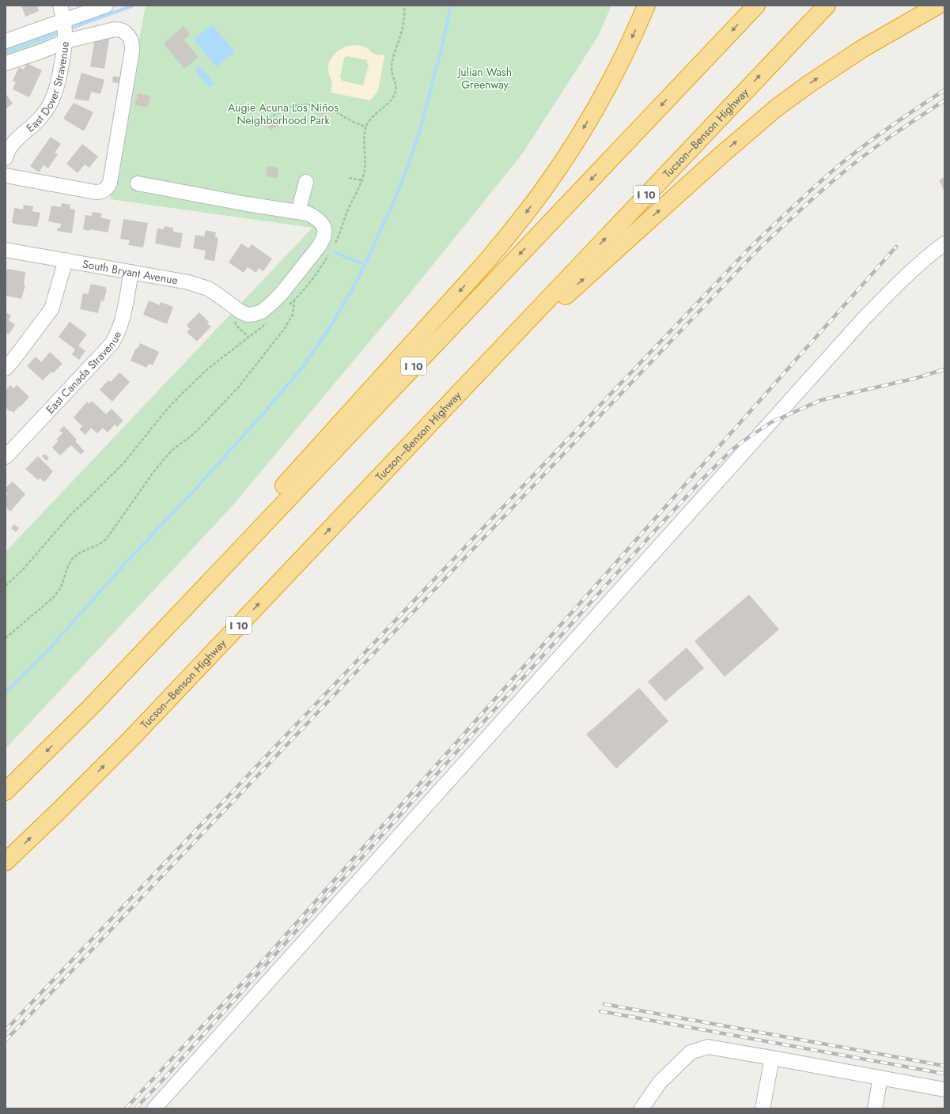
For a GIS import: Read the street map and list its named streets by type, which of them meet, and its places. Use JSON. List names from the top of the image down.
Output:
{
  "streets": {
    "highway": ["Tucson–Benson Highway", "I 10"],
    "street": ["East Dover Stravenue", "South Bryant Avenue", "East Canada Stravenue"]
  },
  "crossings": [
    ["South Bryant Avenue", "East Canada Stravenue"]
  ],
  "parks": ["Julian Wash Greenway", "Augie Acuna Los Niños Neighborhood Park"]
}
